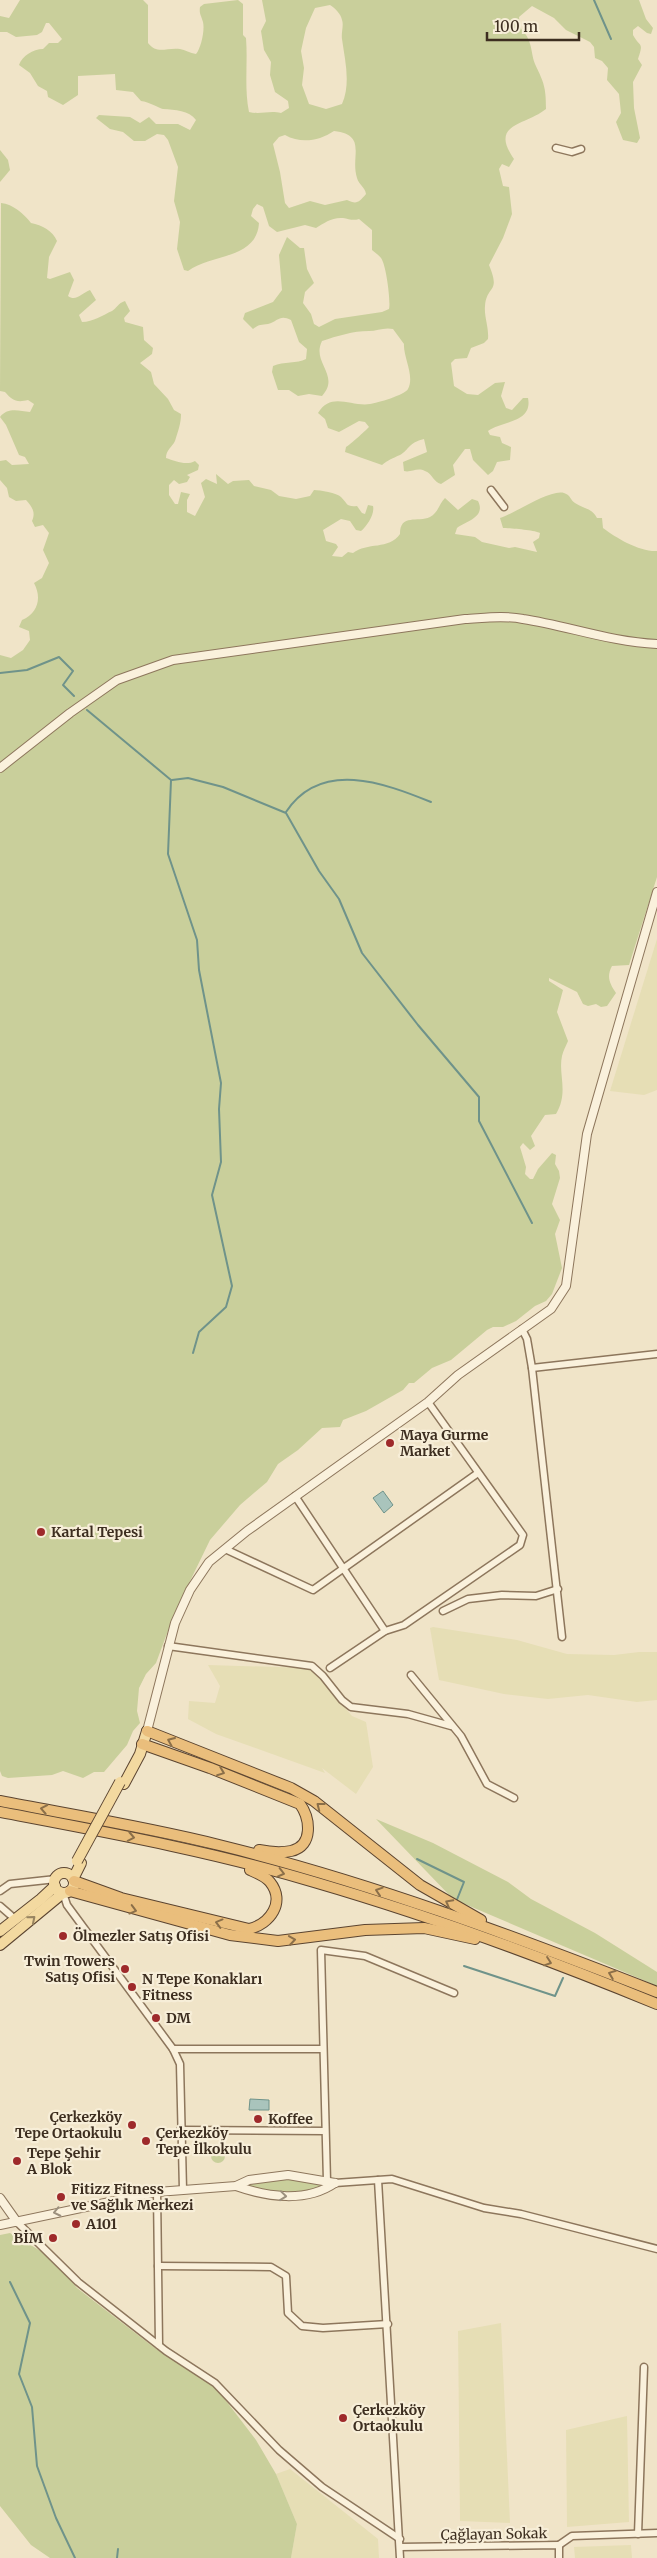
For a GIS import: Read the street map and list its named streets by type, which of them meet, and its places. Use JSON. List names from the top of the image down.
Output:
{
  "streets": {
    "street": ["Çağlayan Sokak"]
  },
  "places": [
    "Maya Gurme Market",
    "Kartal Tepesi",
    "Ölmezler Satış Ofisi",
    "Twin Towers Satış Ofisi",
    "N Tepe Konakları Fitness",
    "DM",
    "Koffee",
    "Çerkezköy Tepe Ortaokulu",
    "Çerkezköy Tepe İlkokulu",
    "Tepe Şehir A Blok",
    "Fitizz Fitness ve Sağlık Merkezi",
    "A101",
    "BİM",
    "Çerkezköy Ortaokulu"
  ],
  "scale_bar": "100 m"
}
